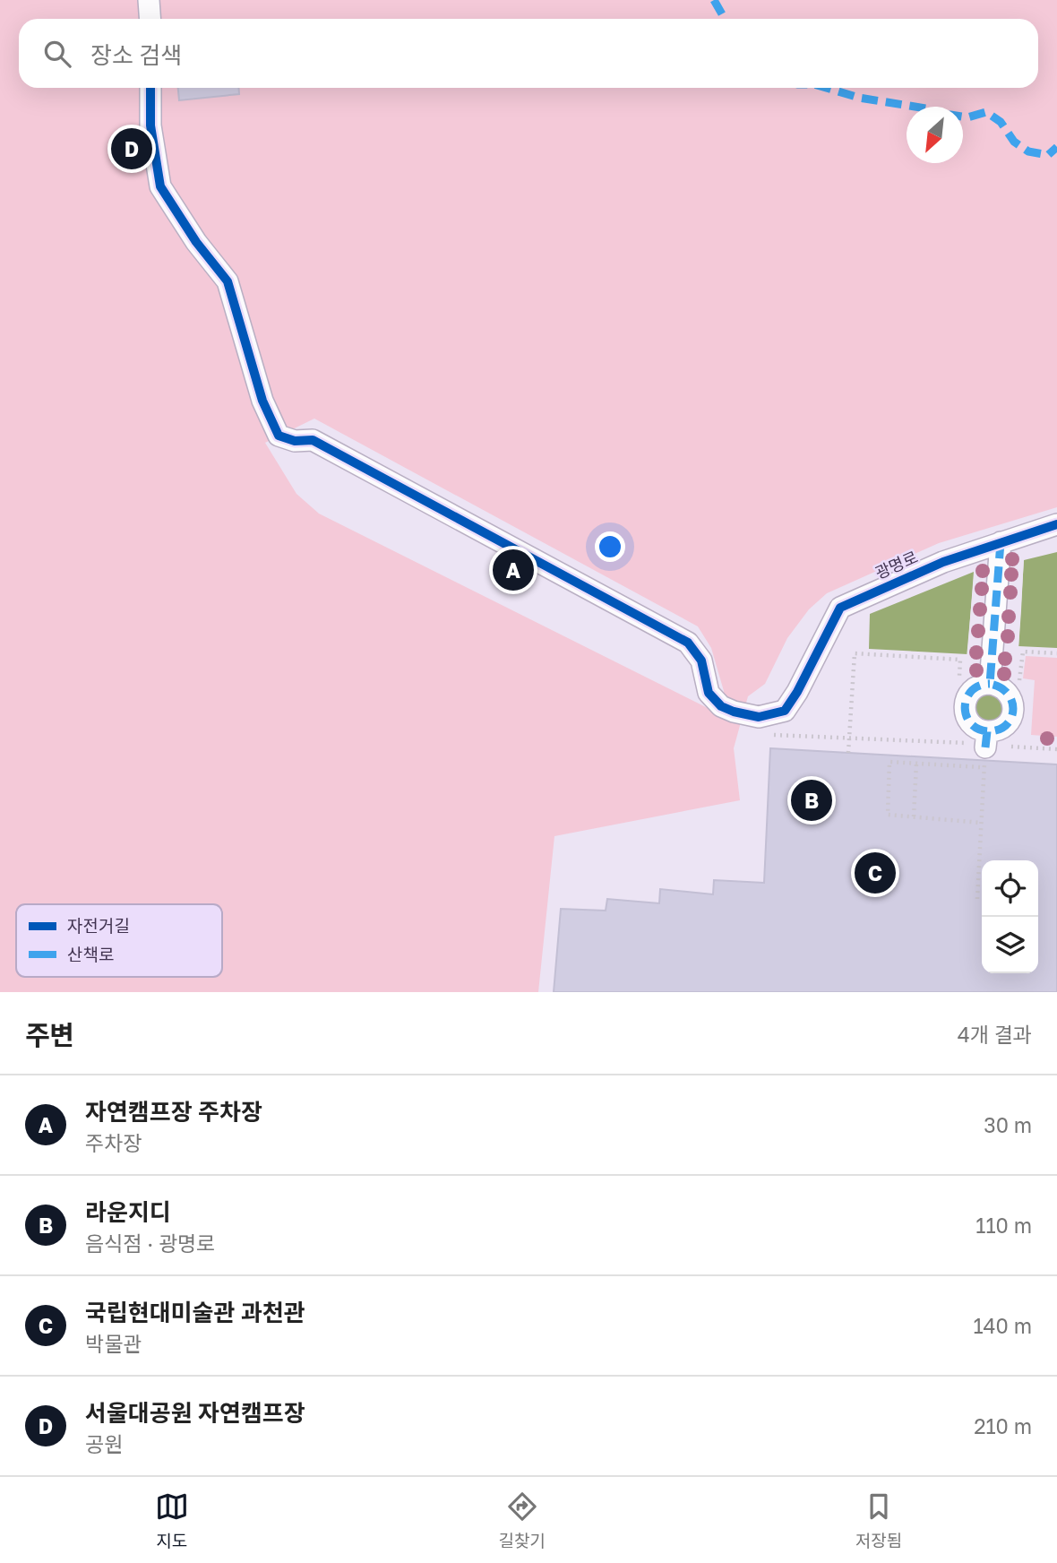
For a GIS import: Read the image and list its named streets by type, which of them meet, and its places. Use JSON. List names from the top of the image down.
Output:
{
  "streets": {
    "street": ["광명로"]
  },
  "legend": ["자전거길", "산책로"],
  "north": "bottom left",
  "page": {
    "search": "장소 검색",
    "pins": [
      "D",
      "A",
      "B",
      "C"
    ],
    "heading": ["주변", "4개 결과"],
    "list": [
      {
        "mark": "A",
        "name": "자연캠프장 주차장",
        "note": "주차장",
        "value": "30 m"
      },
      {
        "mark": "B",
        "name": "라운지디",
        "note": "음식점 · 광명로",
        "value": "110 m"
      },
      {
        "mark": "C",
        "name": "국립현대미술관 과천관",
        "note": "박물관",
        "value": "140 m"
      },
      {
        "mark": "D",
        "name": "서울대공원 자연캠프장",
        "note": "공원",
        "value": "210 m"
      }
    ],
    "nav": ["지도", "길찾기", "저장됨"]
  }
}
